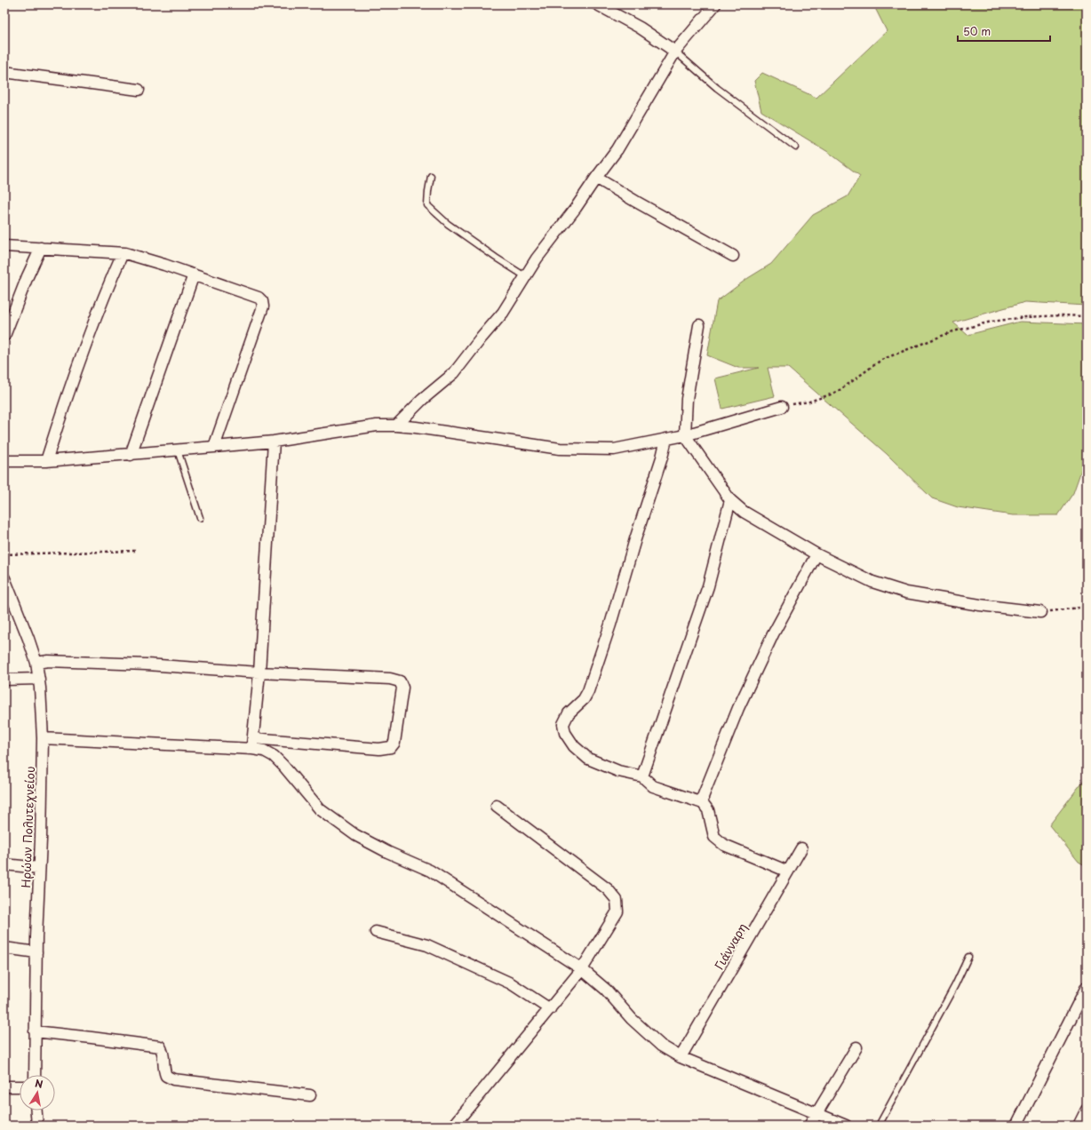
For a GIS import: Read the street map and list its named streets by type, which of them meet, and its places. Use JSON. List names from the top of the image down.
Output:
{
  "streets": {
    "street": ["Ηρώων Πολυτεχνείου", "Γιάνναρη"]
  },
  "scale_bar": "50 m",
  "north": "top"
}
